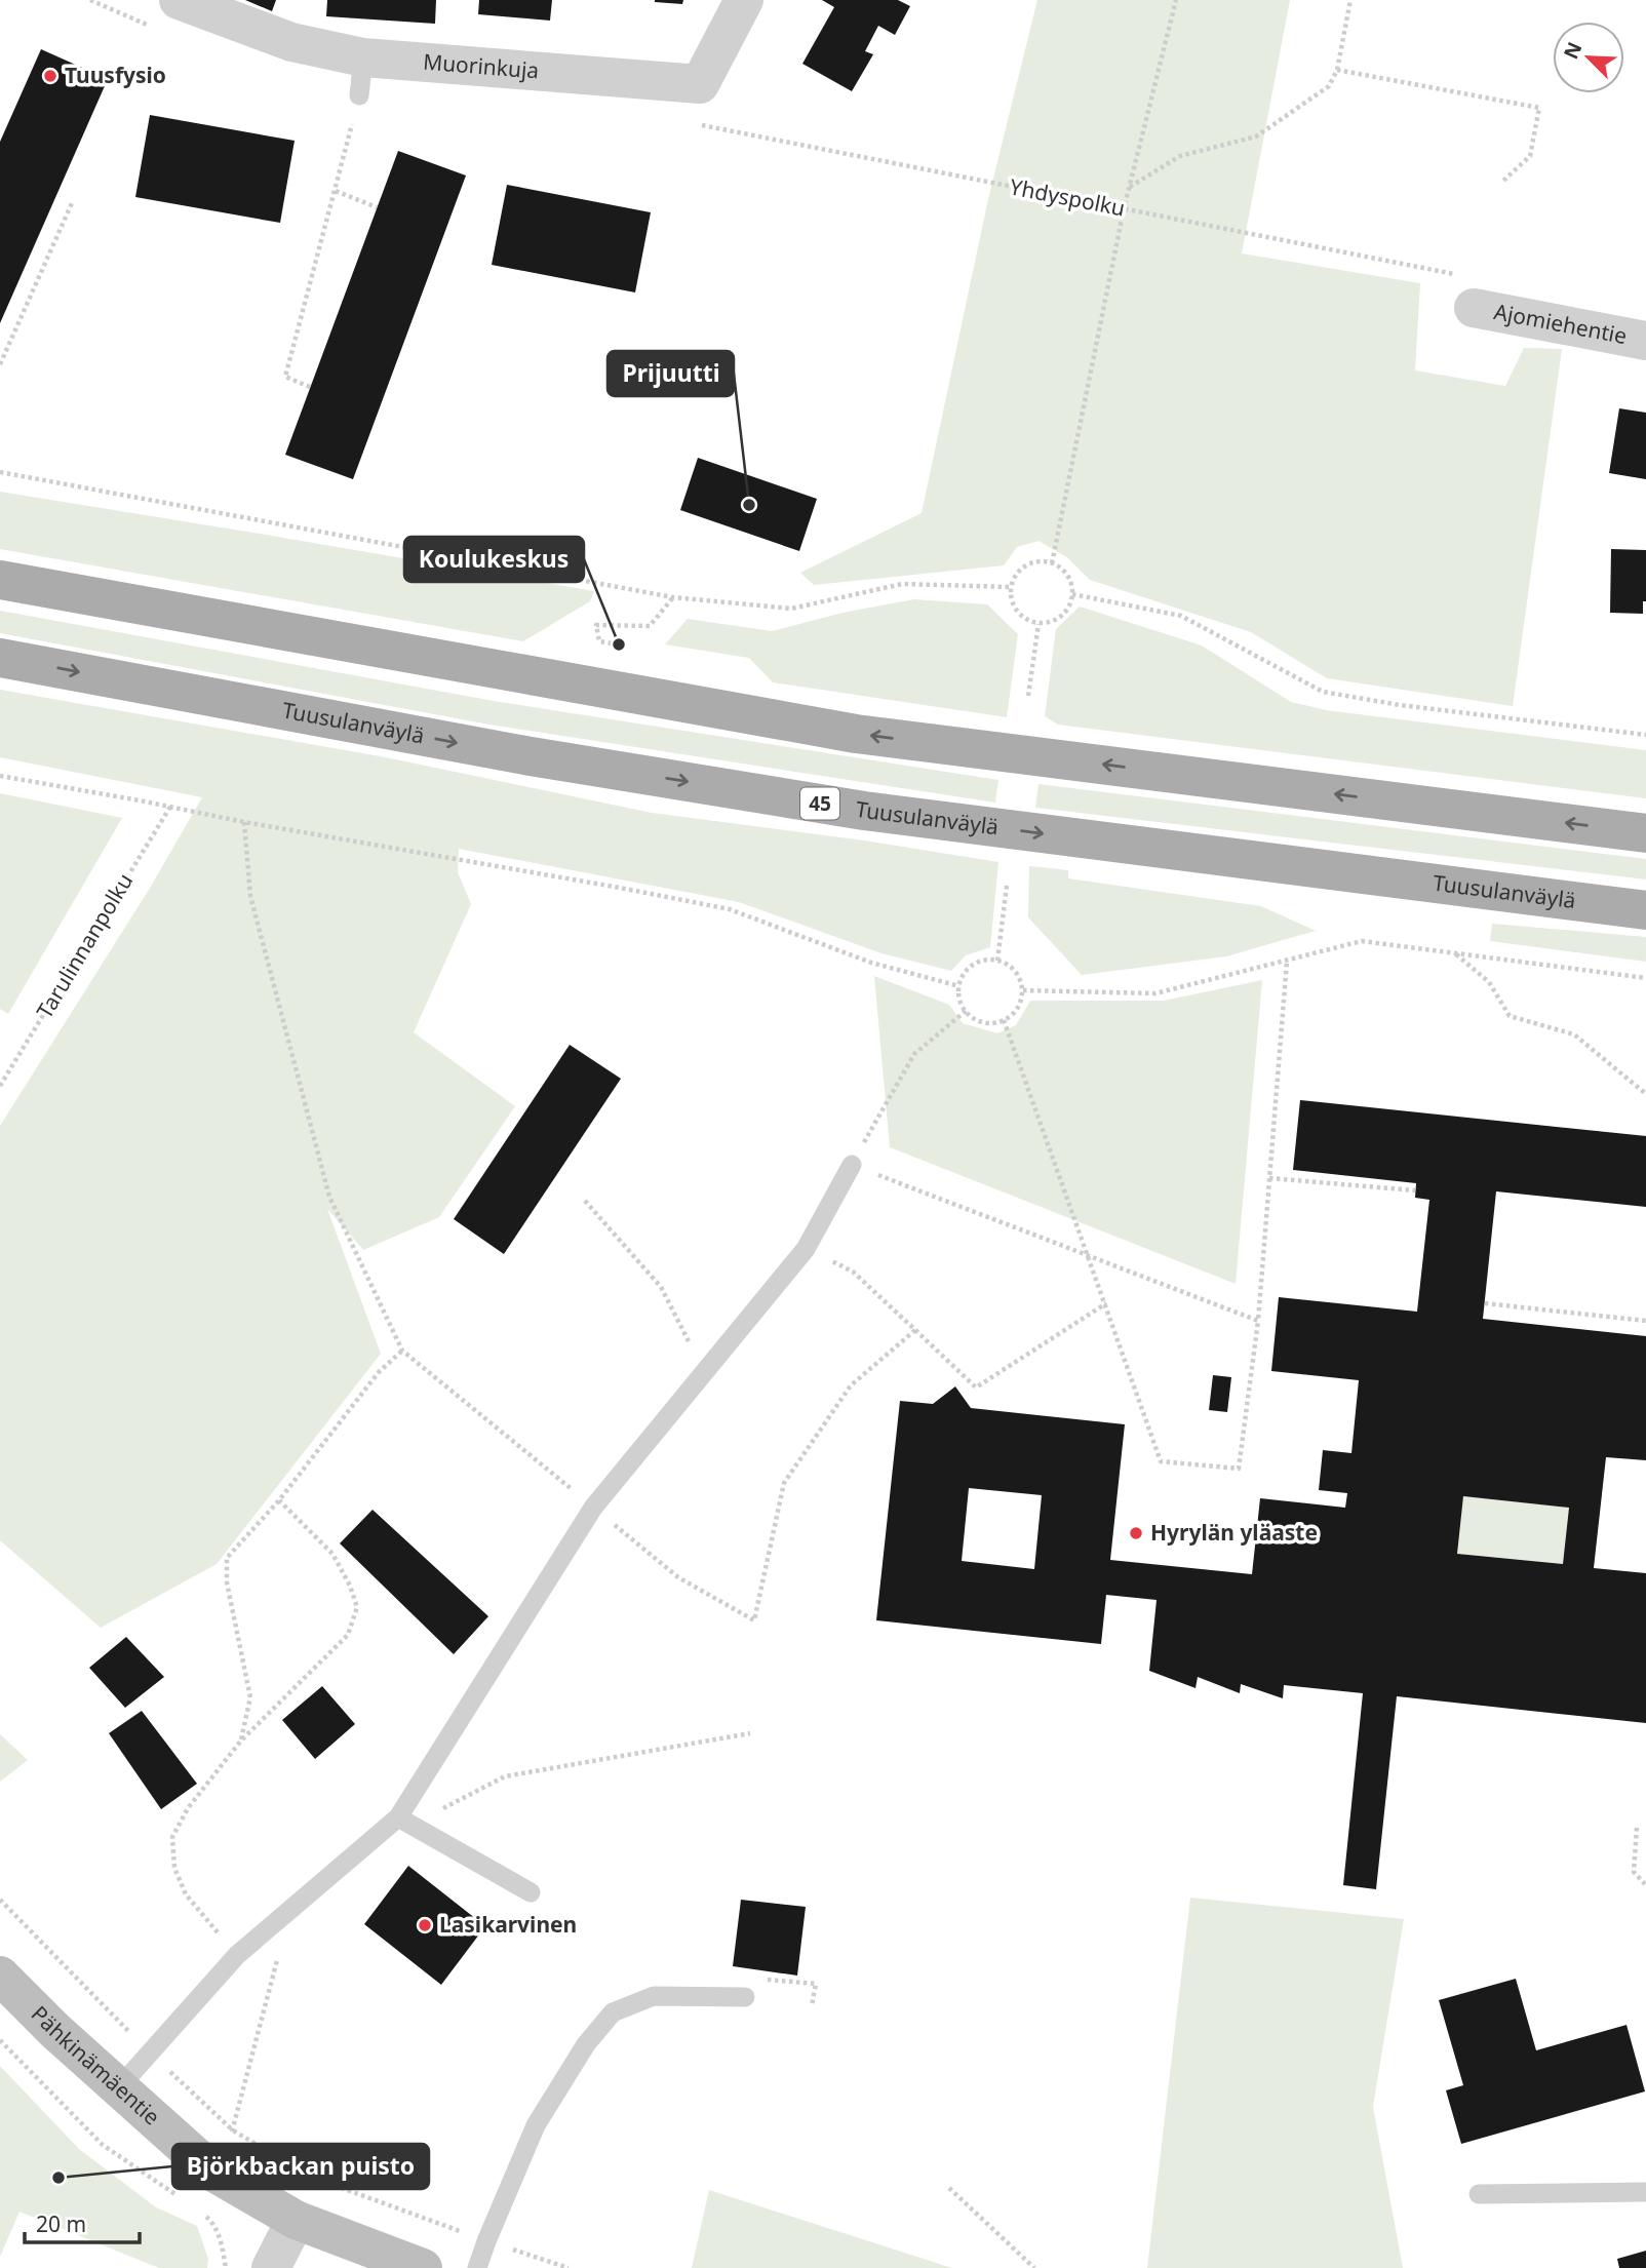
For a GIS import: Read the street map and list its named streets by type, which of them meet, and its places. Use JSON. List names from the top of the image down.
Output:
{
  "streets": {
    "main road": ["Tuusulanväylä", "45"],
    "street": ["Muorinkuja", "Ajomiehentie", "Pähkinämäentie"],
    "path": ["Yhdyspolku", "Tarulinnanpolku"]
  },
  "places": [
    "Tuusfysio",
    "Prijuutti",
    "Koulukeskus",
    "Hyrylän yläaste",
    "Lasikarvinen",
    "Björkbackan puisto"
  ],
  "scale_bar": "20 m",
  "north": "top left"
}
